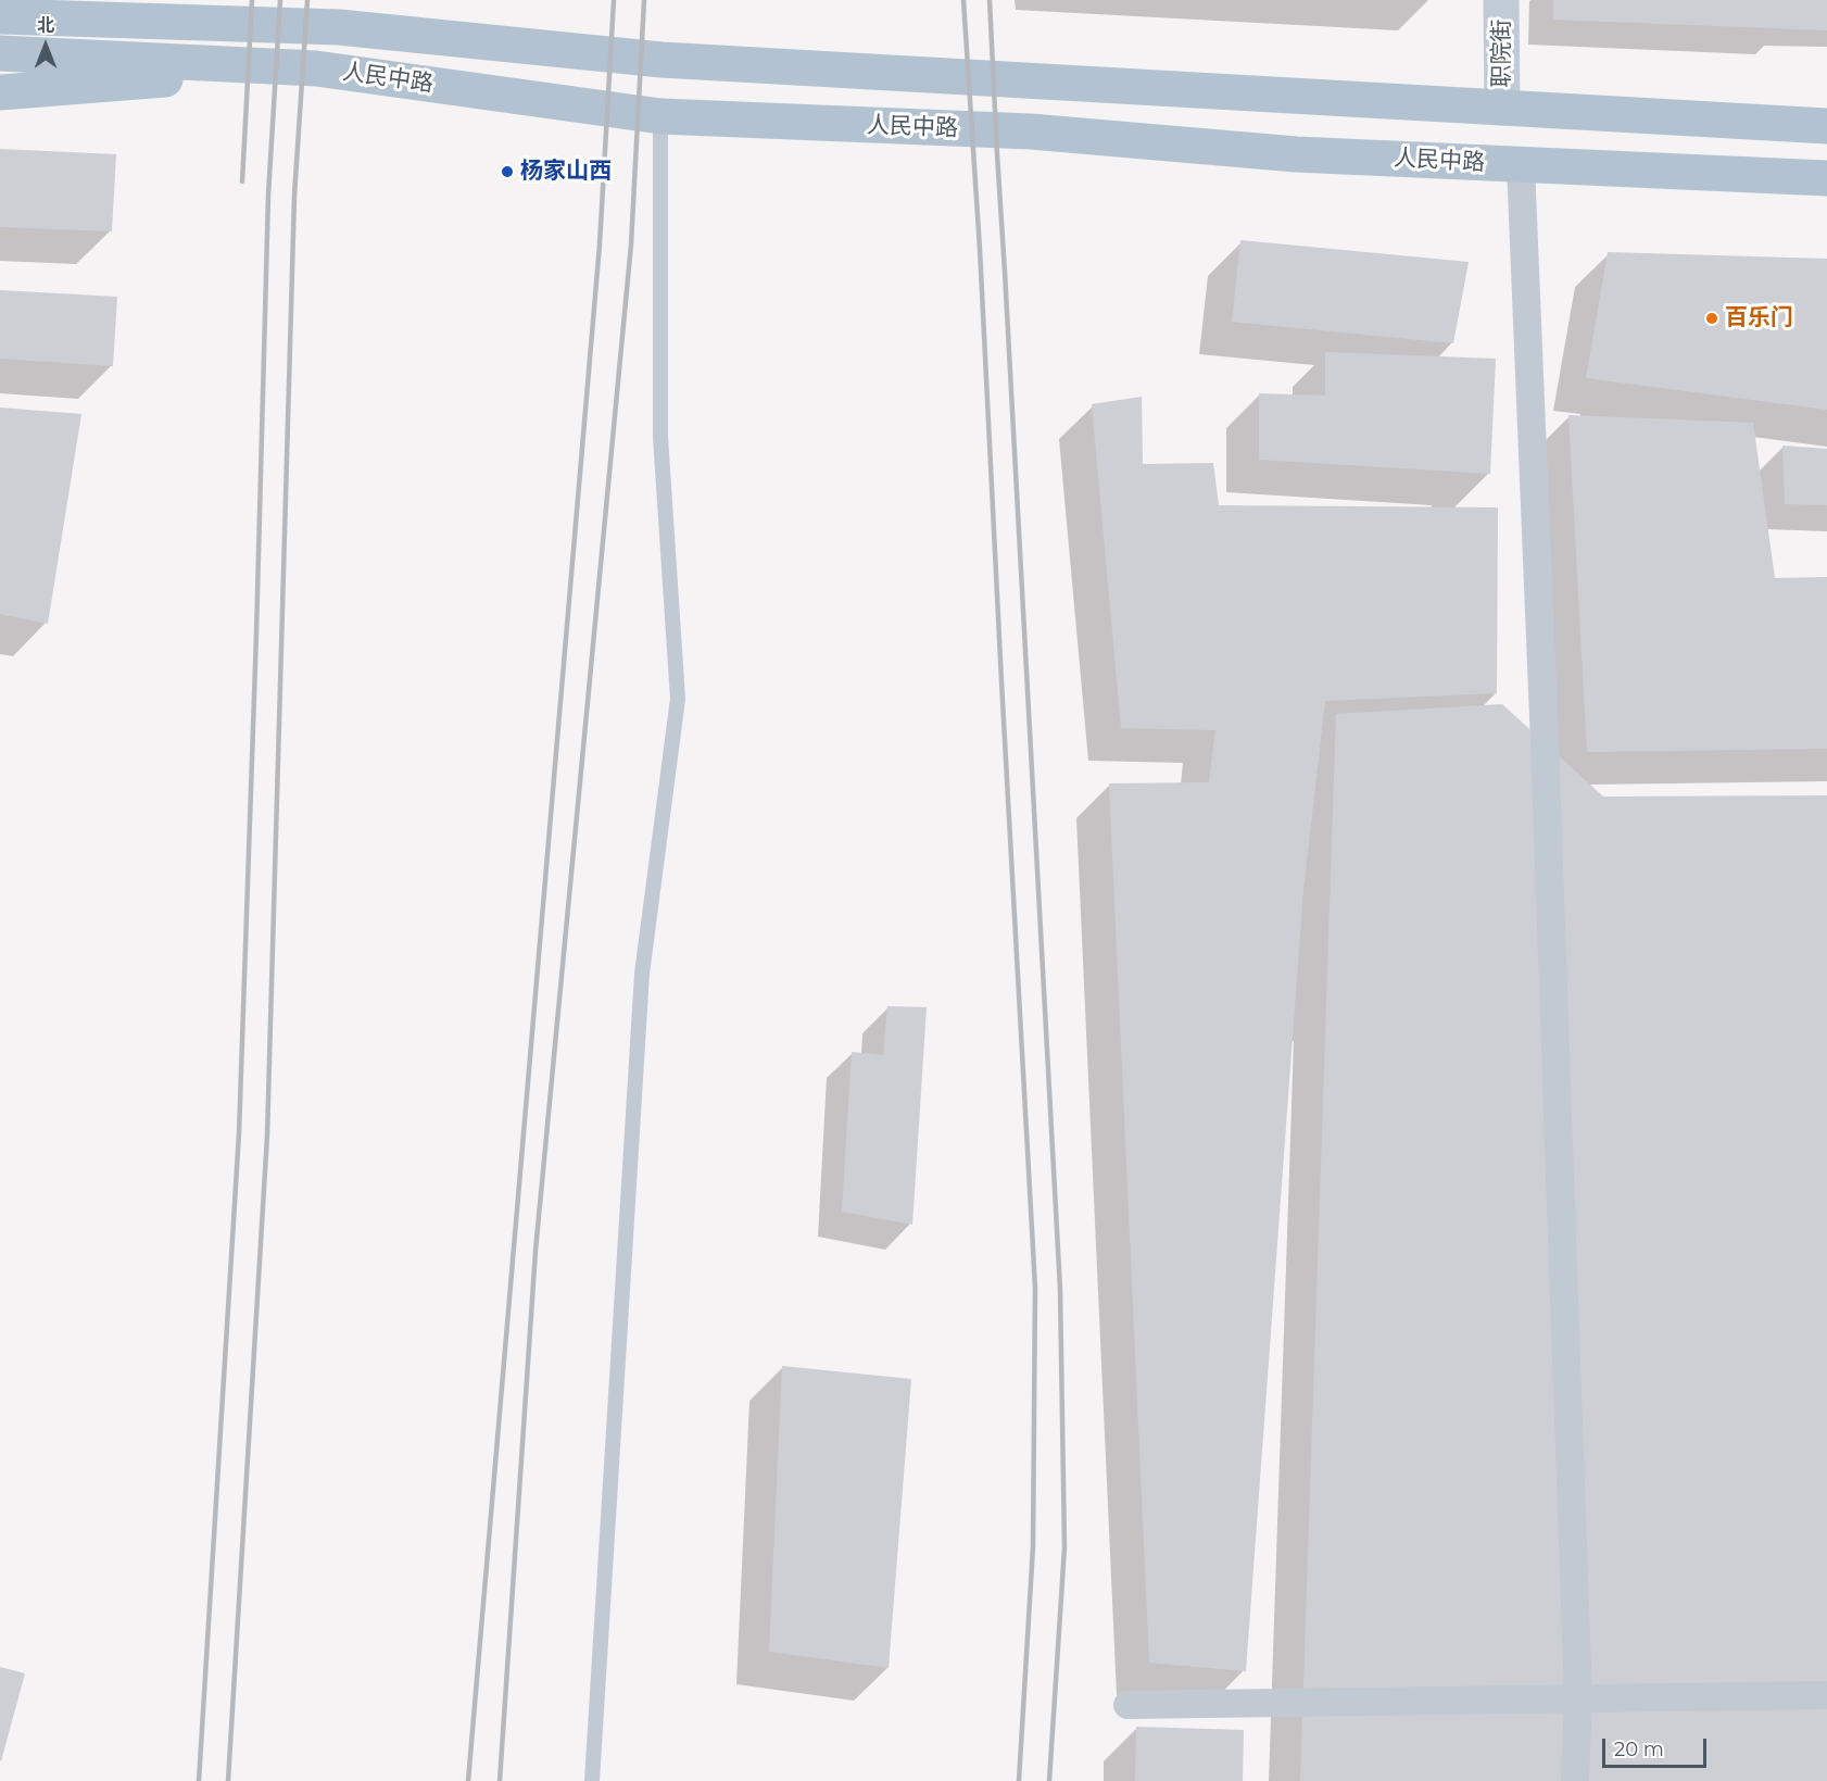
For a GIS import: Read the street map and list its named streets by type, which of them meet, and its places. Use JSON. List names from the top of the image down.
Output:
{
  "streets": {
    "main road": ["人民中路"],
    "street": ["职院街"]
  },
  "crossings": [
    ["职院街", "人民中路"]
  ],
  "places": ["杨家山西", "百乐门"],
  "scale_bar": "20 m",
  "north": "top"
}
